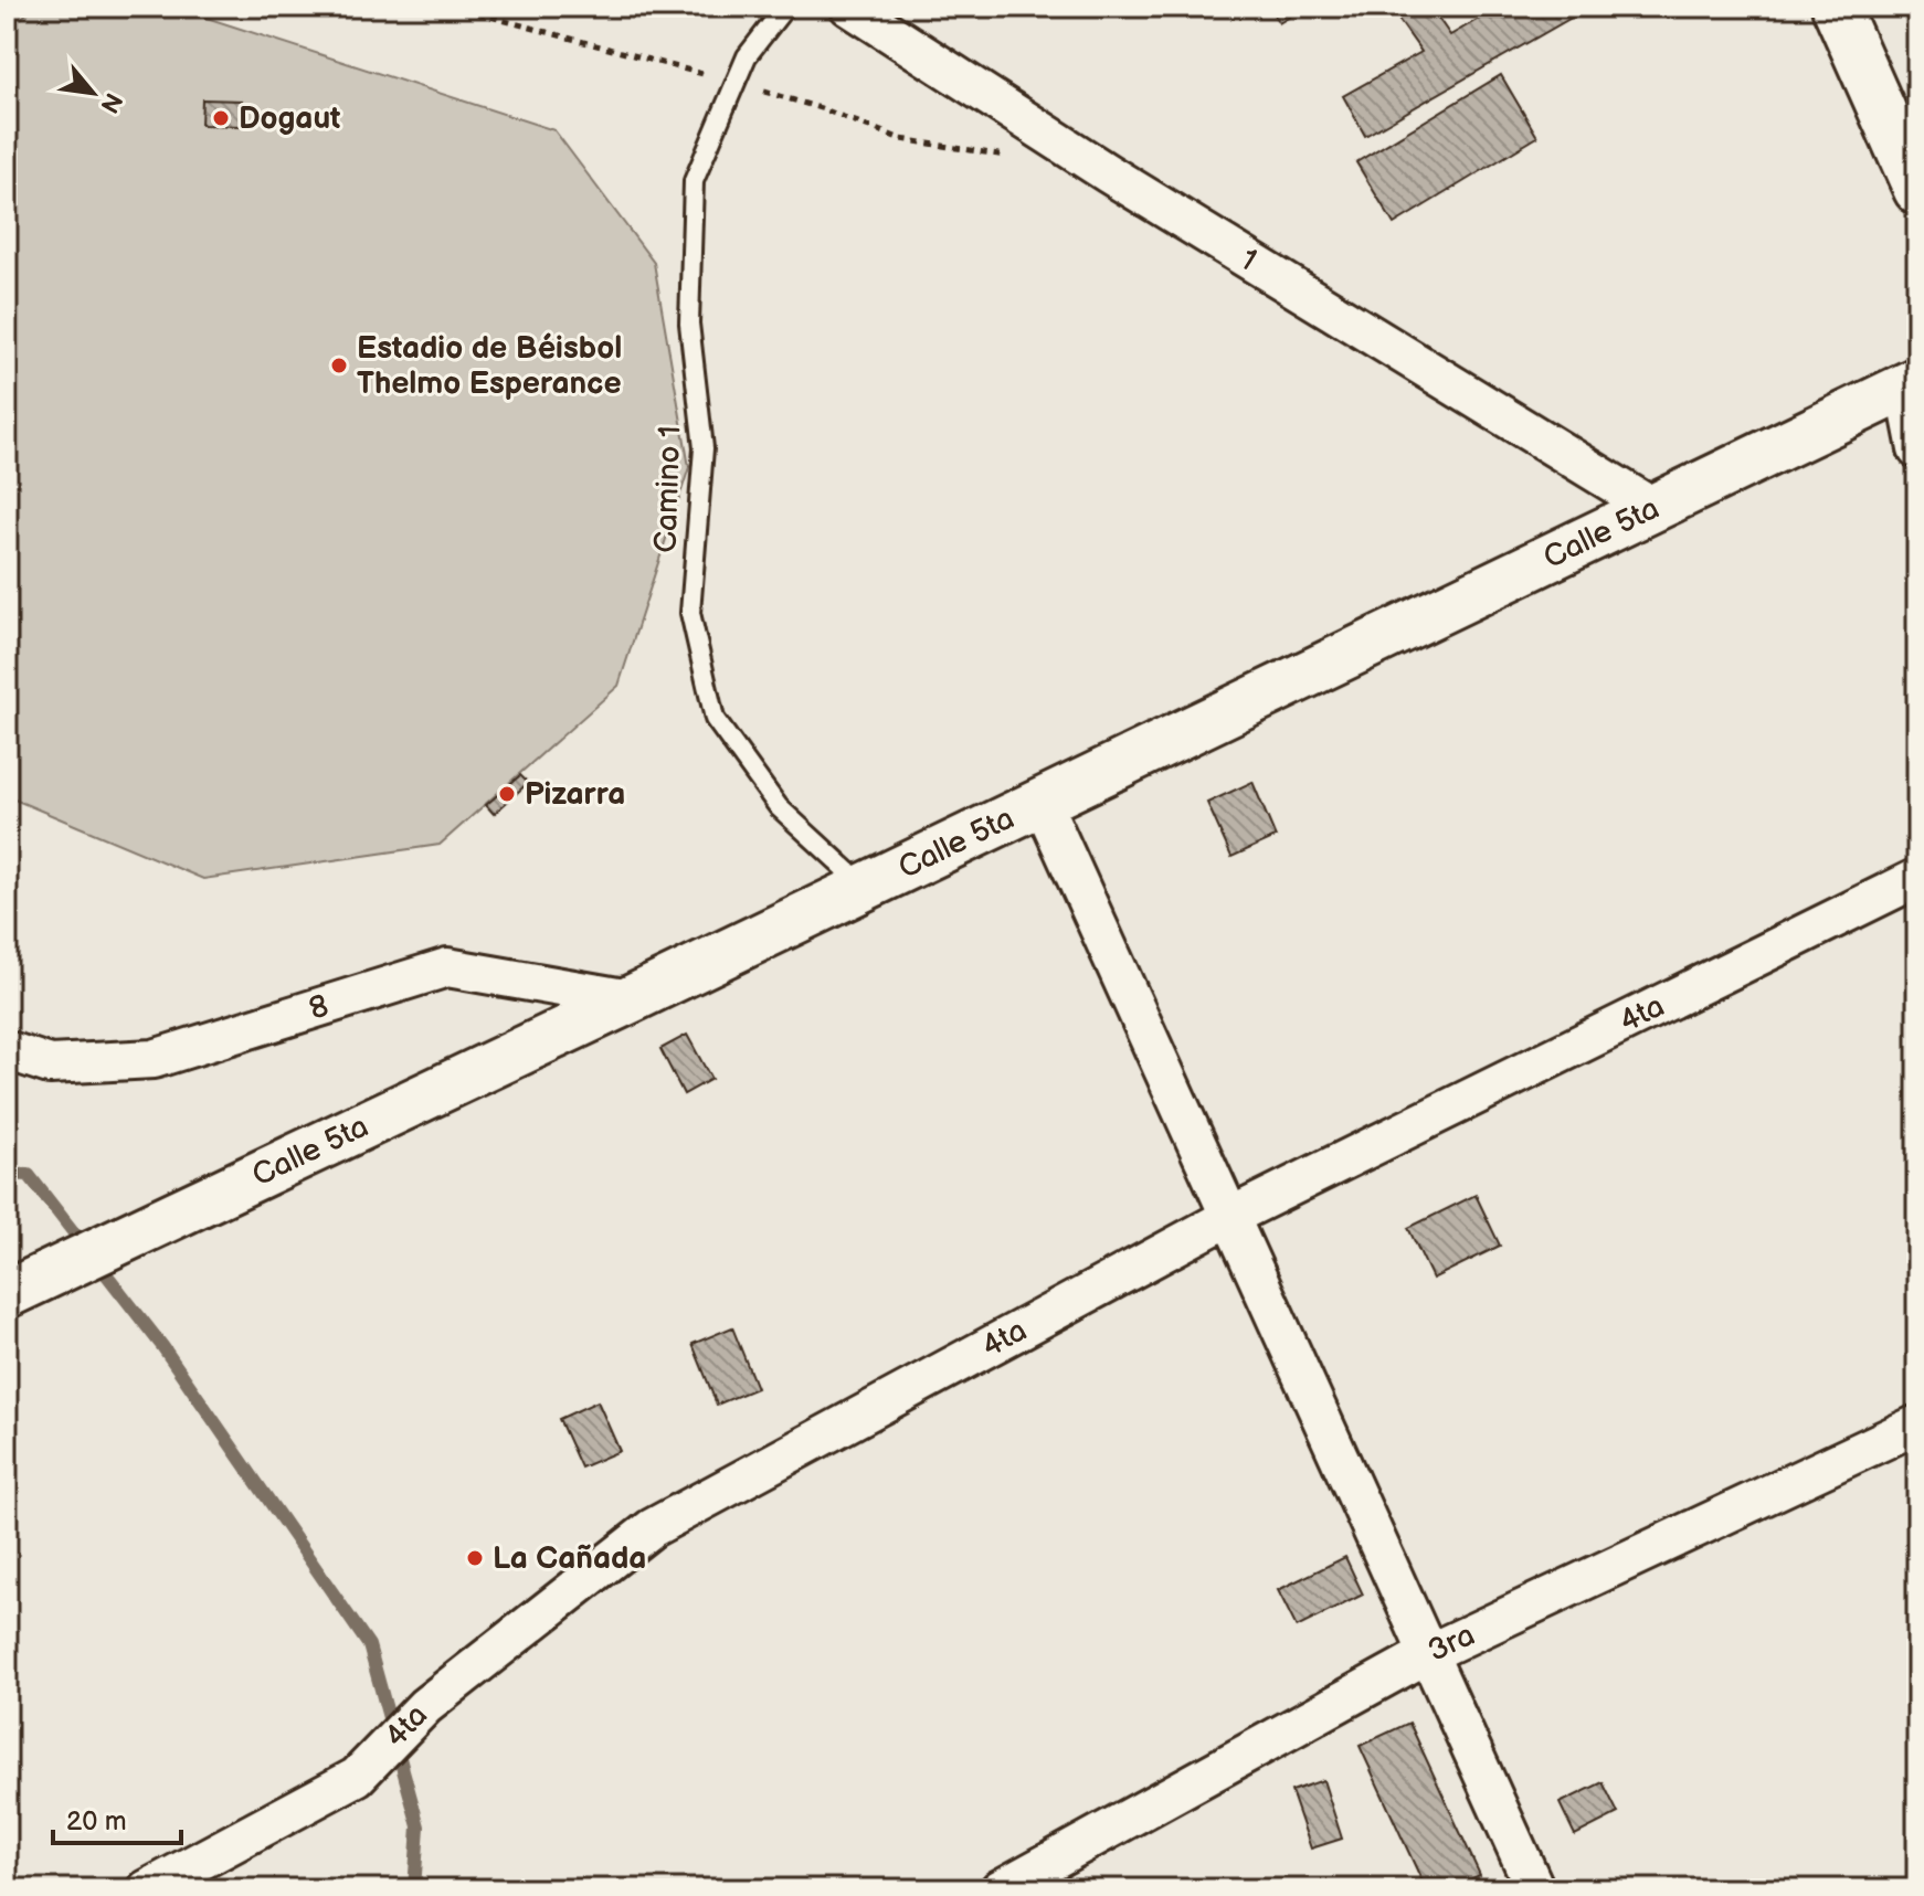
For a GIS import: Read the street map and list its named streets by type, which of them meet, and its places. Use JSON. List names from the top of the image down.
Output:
{
  "streets": {
    "street": [
      "1",
      "Calle 5ta",
      "8",
      "4ta",
      "3ra"
    ],
    "lane": ["Camino 1"]
  },
  "crossings": [
    ["1", "Calle 5ta"],
    ["Camino 1", "Calle 5ta"],
    ["Calle 5ta", "8"]
  ],
  "places": [
    "Dogaut",
    "Estadio de Béisbol Thelmo Esperance",
    "Pizarra",
    "La Cañada"
  ],
  "scale_bar": "20 m",
  "north": "bottom right"
}
